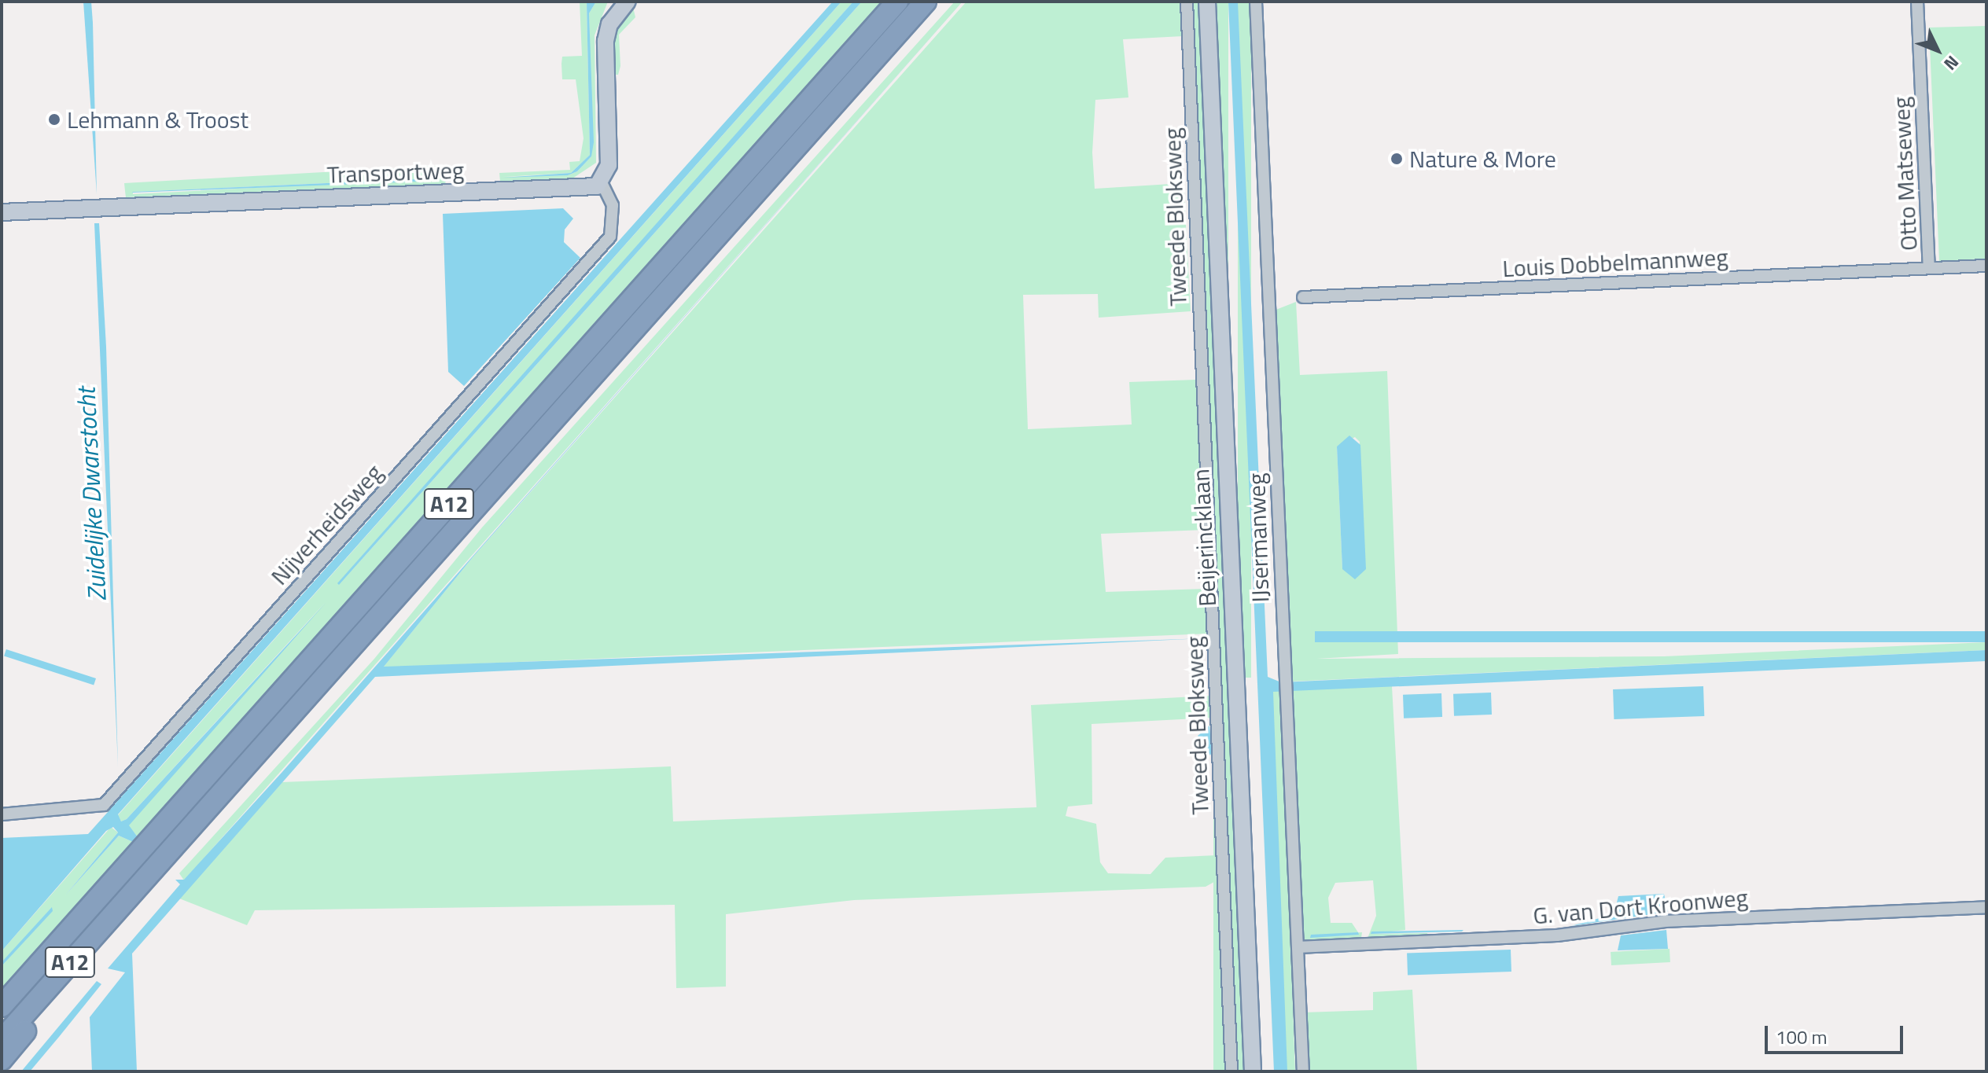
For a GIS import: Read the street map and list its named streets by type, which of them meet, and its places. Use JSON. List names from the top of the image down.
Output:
{
  "streets": {
    "highway": ["A12"],
    "main road": ["Transportweg", "Beijerincklaan"],
    "street": [
      "Otto Matseweg",
      "Tweede Bloksweg",
      "Louis Dobbelmannweg",
      "Nijverheidsweg",
      "IJsermanweg",
      "G. van Dort Kroonweg"
    ]
  },
  "crossings": [
    ["Transportweg", "Nijverheidsweg"],
    ["Otto Matseweg", "Louis Dobbelmannweg"],
    ["IJsermanweg", "G. van Dort Kroonweg"]
  ],
  "water": ["Zuidelijke Dwarstocht"],
  "places": ["Lehmann & Troost", "Nature & More"],
  "scale_bar": "100 m",
  "north": "bottom right"
}
